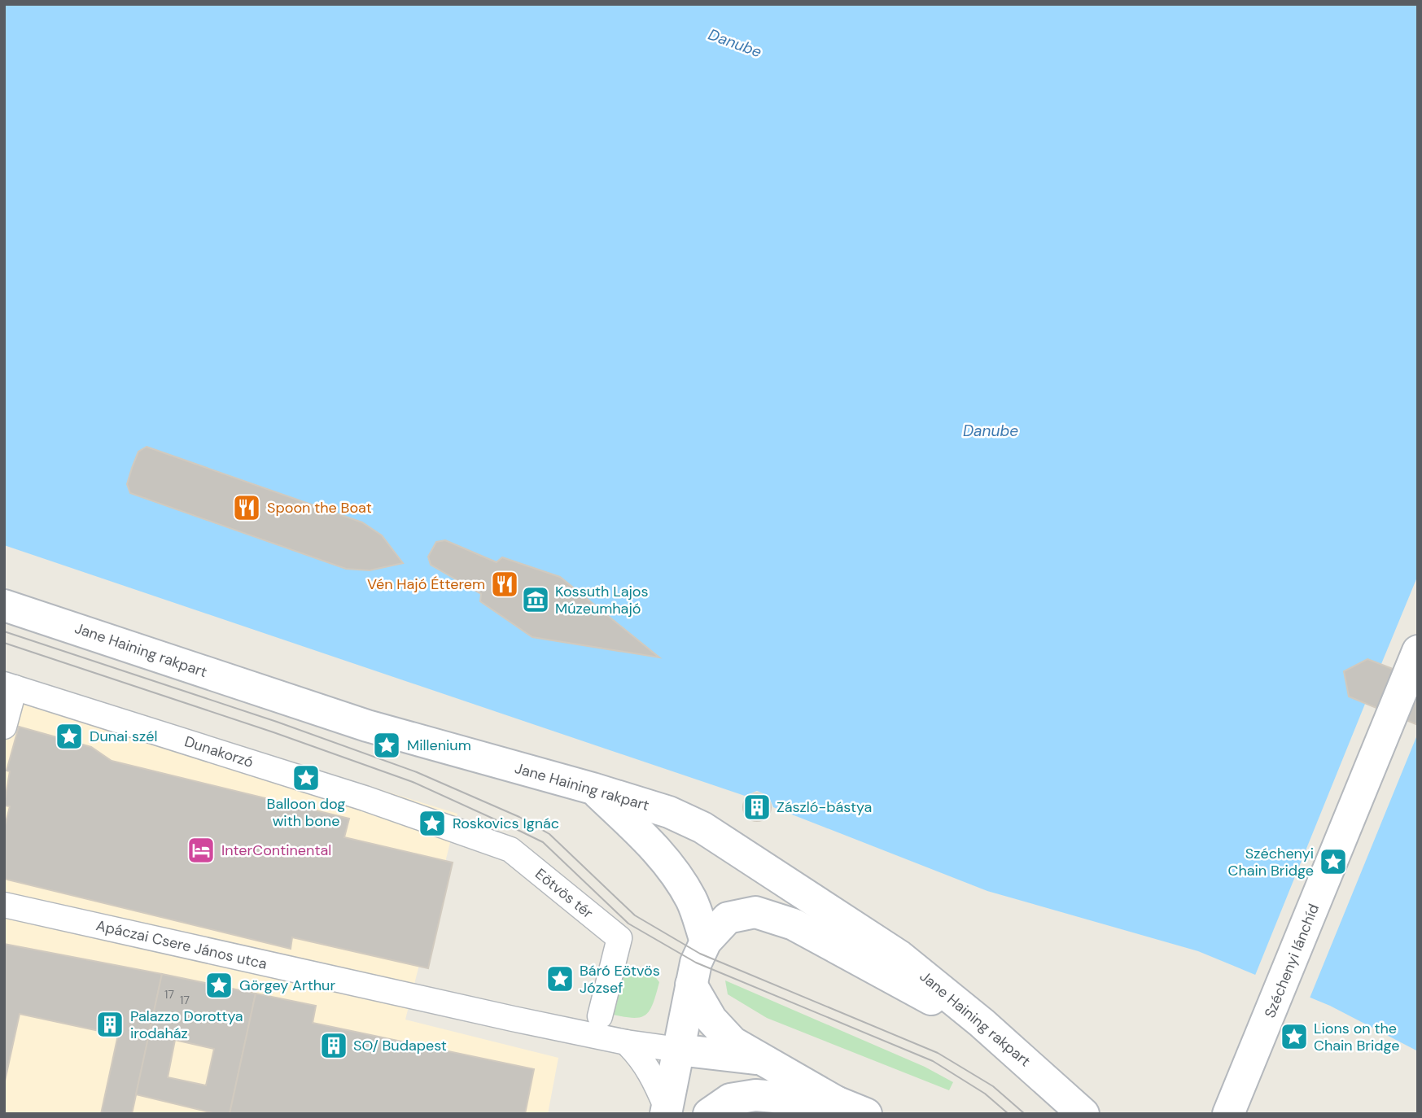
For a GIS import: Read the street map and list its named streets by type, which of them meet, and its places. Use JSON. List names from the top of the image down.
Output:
{
  "streets": {
    "main road": ["Jane Haining rakpart", "Széchenyi lánchíd"],
    "street": ["Dunakorzó", "Eötvös tér", "Apáczai Csere János utca"]
  },
  "crossings": [
    ["Dunakorzó", "Eötvös tér"]
  ],
  "water": ["Danube"],
  "places": {
    "restaurant": ["Spoon the Boat", "Vén Hajó Étterem"],
    "museum": ["Kossuth Lajos Múzeumhajó"],
    "place": [
      "Dunai szél",
      "Millenium",
      "Balloon dog with bone",
      "Roskovics Ignác",
      "Széchenyi Chain Bridge",
      "Báró Eötvös József",
      "Görgey Arthur",
      "Lions on the Chain Bridge"
    ],
    "building": ["Zászló-bástya", "Palazzo Dorottya irodaház", "SO/ Budapest"],
    "hotel": ["InterContinental"]
  },
  "house_numbers": ["17", "17"]
}
